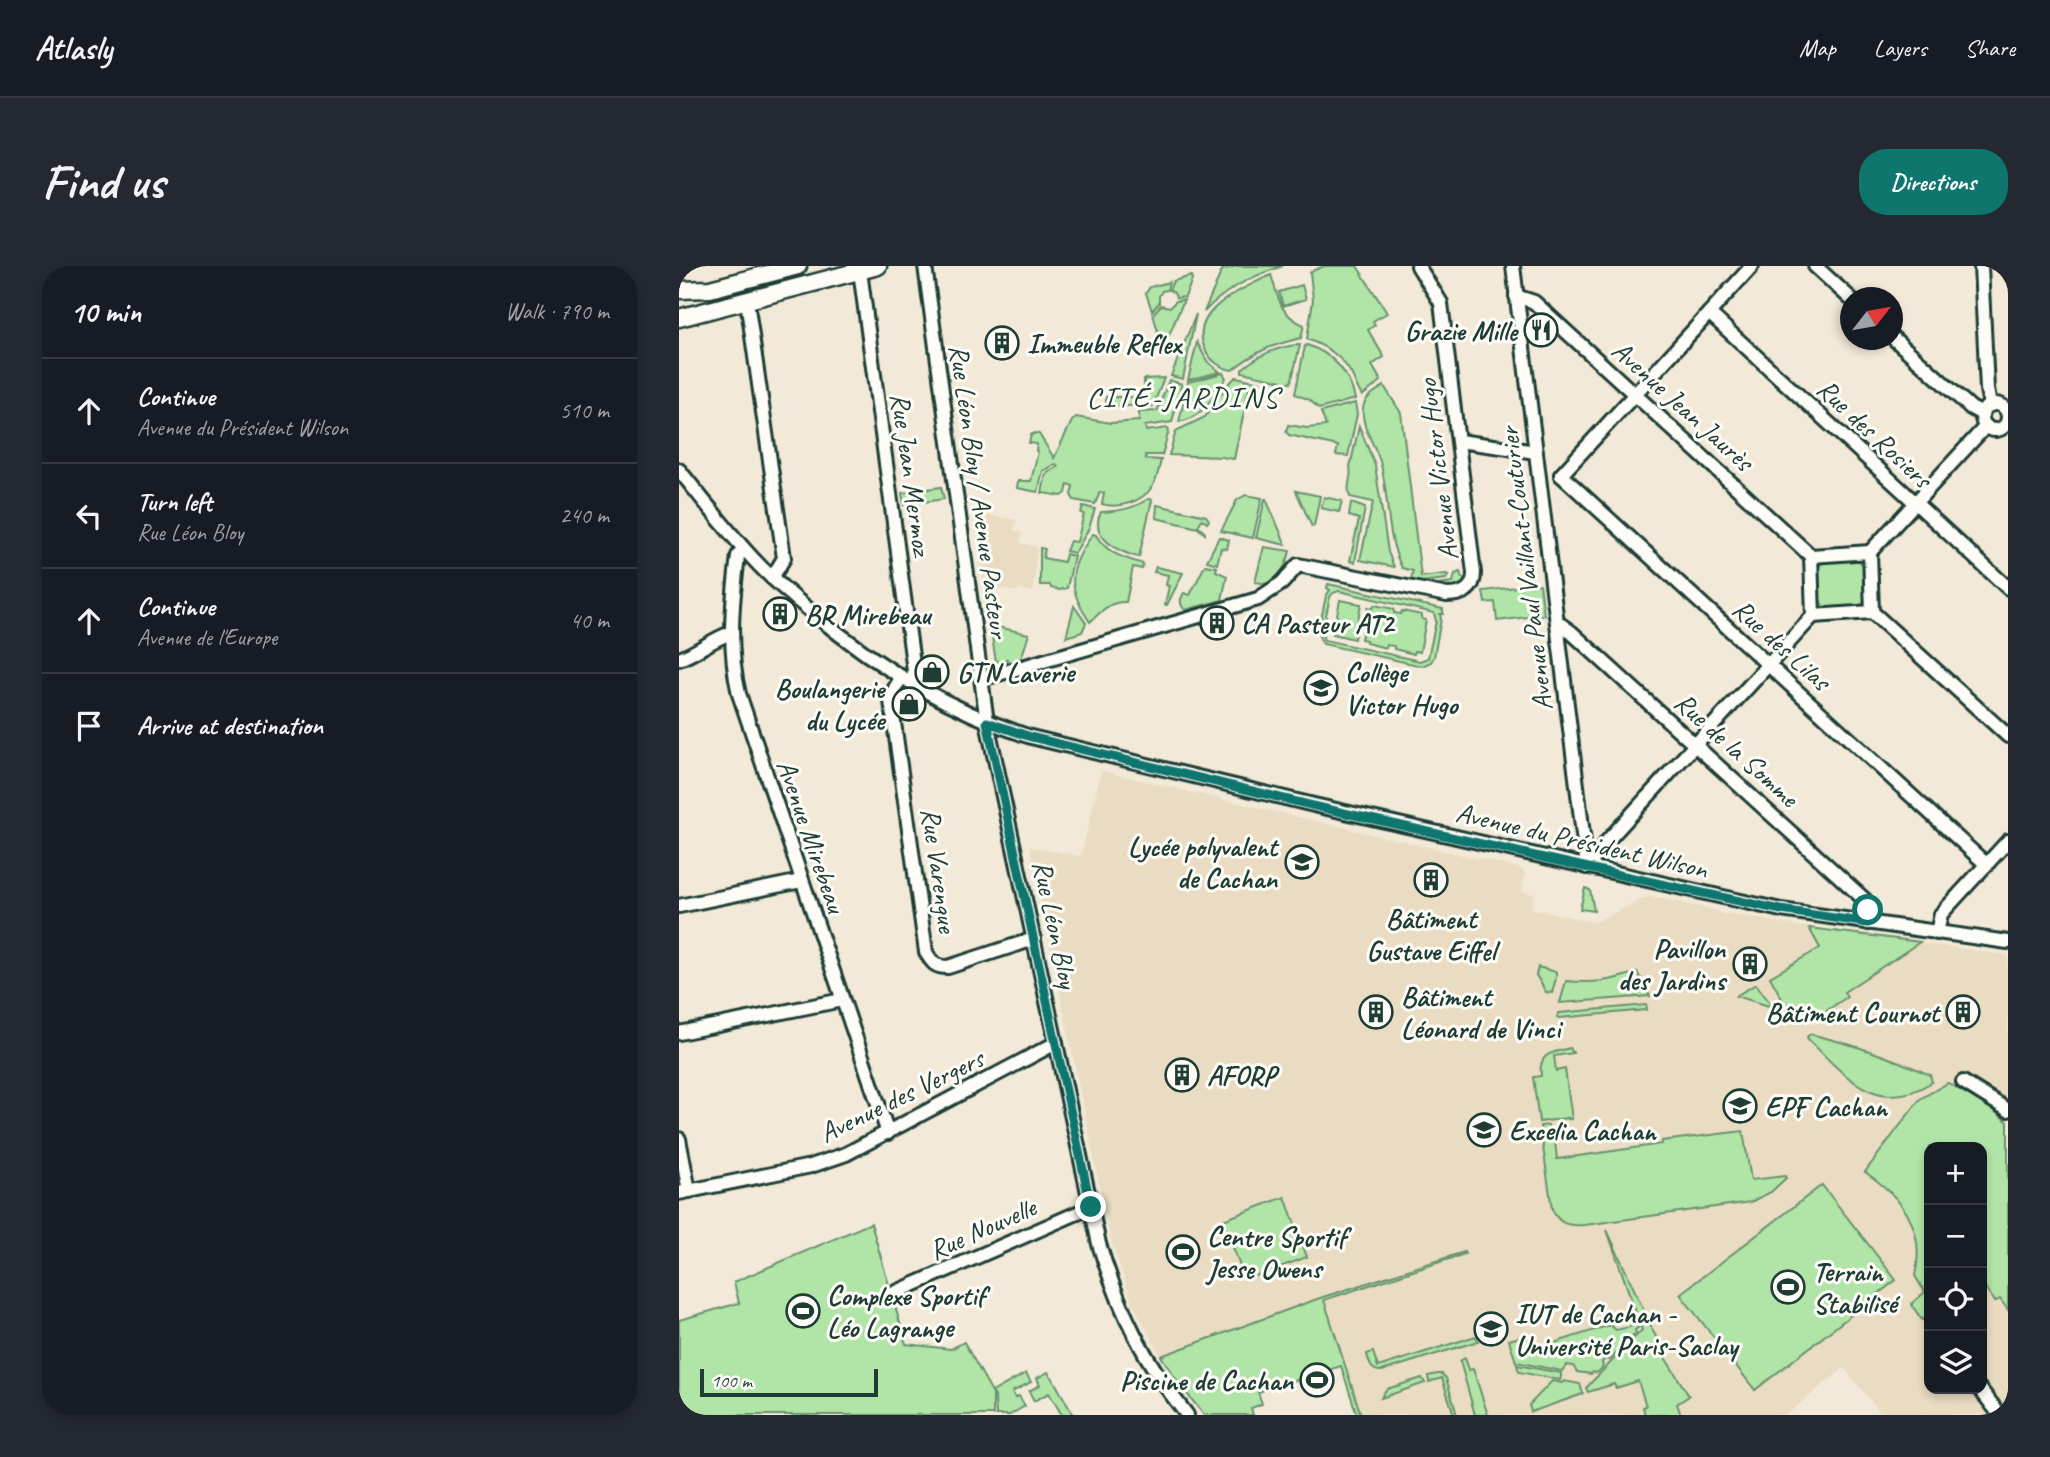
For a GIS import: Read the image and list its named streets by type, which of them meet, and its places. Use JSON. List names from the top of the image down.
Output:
{
  "streets": {
    "street": [
      "Avenue Jean Jaurès",
      "Rue des Rosiers",
      "Avenue Victor Hugo",
      "Rue Jean Mermoz",
      "Rue Léon Bloy / Avenue Pasteur",
      "Avenue Paul Vaillant-Couturier",
      "Rue des Lilas",
      "Rue de la Somme",
      "Avenue Mirebeau",
      "Avenue du Président Wilson",
      "Rue Varengue",
      "Rue Léon Bloy",
      "Avenue des Vergers",
      "Rue Nouvelle"
    ]
  },
  "crossings": [
    ["Avenue Jean Jaurès", "Avenue Paul Vaillant-Couturier"],
    ["Avenue Victor Hugo", "Rue Léon Bloy / Avenue Pasteur"],
    ["Rue Jean Mermoz", "Avenue du Président Wilson"],
    ["Rue Jean Mermoz", "Rue Varengue"],
    ["Rue Léon Bloy / Avenue Pasteur", "Avenue du Président Wilson"],
    ["Rue Léon Bloy / Avenue Pasteur", "Rue Léon Bloy"],
    ["Avenue Paul Vaillant-Couturier", "Rue de la Somme"],
    ["Avenue Paul Vaillant-Couturier", "Avenue du Président Wilson"],
    ["Rue de la Somme", "Avenue du Président Wilson"],
    ["Avenue Mirebeau", "Avenue du Président Wilson"],
    ["Avenue Mirebeau", "Avenue des Vergers"],
    ["Avenue du Président Wilson", "Rue Varengue"],
    ["Avenue du Président Wilson", "Rue Léon Bloy"],
    ["Rue Varengue", "Rue Léon Bloy"],
    ["Rue Léon Bloy", "Avenue des Vergers"],
    ["Rue Léon Bloy", "Rue Nouvelle"]
  ],
  "districts": ["CITÉ-JARDINS"],
  "places": {
    "restaurant": ["Grazie Mille"],
    "building": [
      "Immeuble Reflex",
      "BR Mirebeau",
      "CA Pasteur AT2",
      "Bâtiment Gustave Eiffel",
      "Pavillon des Jardins",
      "Bâtiment Léonard de Vinci",
      "Bâtiment Cournot",
      "AFORP"
    ],
    "shop": ["GTN Laverie", "Boulangerie du Lycée"],
    "school or university": [
      "Collège Victor Hugo",
      "Lycée polyvalent de Cachan",
      "EPF Cachan",
      "Excelia Cachan",
      "IUT de Cachan - Université Paris-Saclay"
    ],
    "sports": [
      "Centre Sportif Jesse Owens",
      "Terrain Stabilisé",
      "Complexe Sportif Léo Lagrange",
      "Piscine de Cachan"
    ]
  },
  "scale_bar": "100 m",
  "north": "top right",
  "page": {
    "header": "Atlasly",
    "nav": ["Map", "Layers", "Share"],
    "buttons": "Directions",
    "title": "Find us",
    "heading": ["10 min", "Walk · 790 m"],
    "list": [
      ["Continue", "Avenue du Président Wilson", "510 m"],
      ["Turn left", "Rue Léon Bloy", "240 m"],
      ["Continue", "Avenue de l'Europe", "40 m"],
      "Arrive at destination"
    ],
    "map_buttons": ["+", "−"],
    "scale": "100 m"
  }
}
